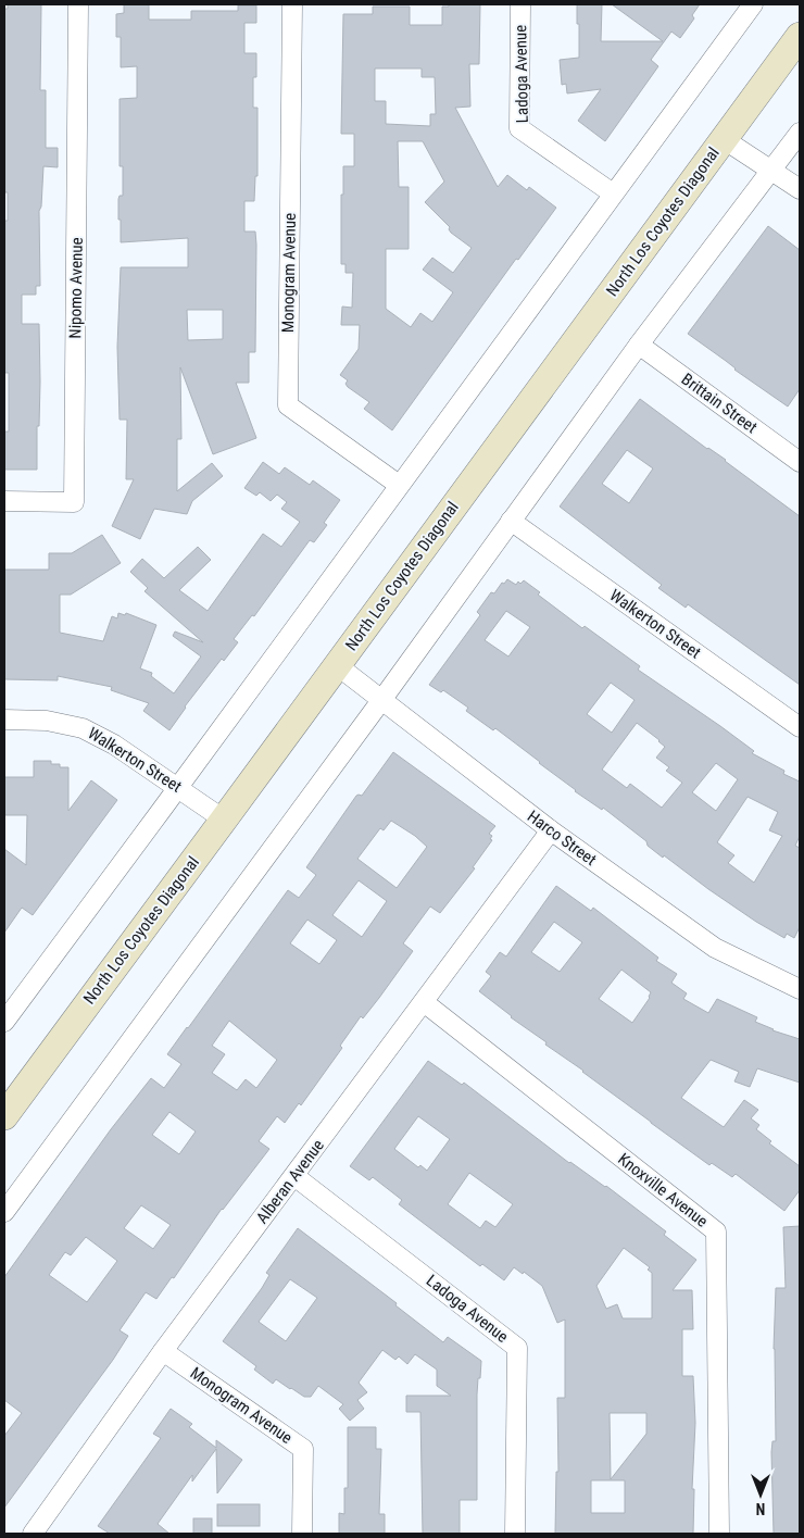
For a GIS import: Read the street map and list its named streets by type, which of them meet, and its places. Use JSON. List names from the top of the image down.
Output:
{
  "streets": {
    "main road": ["North Los Coyotes Diagonal"],
    "street": [
      "Ladoga Avenue",
      "Monogram Avenue",
      "Nipomo Avenue",
      "Brittain Street",
      "Walkerton Street",
      "Harco Street",
      "Alberan Avenue",
      "Knoxville Avenue"
    ]
  },
  "crossings": [
    ["Ladoga Avenue", "Alberan Avenue"],
    ["North Los Coyotes Diagonal", "Walkerton Street"],
    ["North Los Coyotes Diagonal", "Harco Street"],
    ["Monogram Avenue", "Alberan Avenue"],
    ["Harco Street", "Alberan Avenue"],
    ["Alberan Avenue", "Knoxville Avenue"]
  ],
  "north": "bottom"
}
